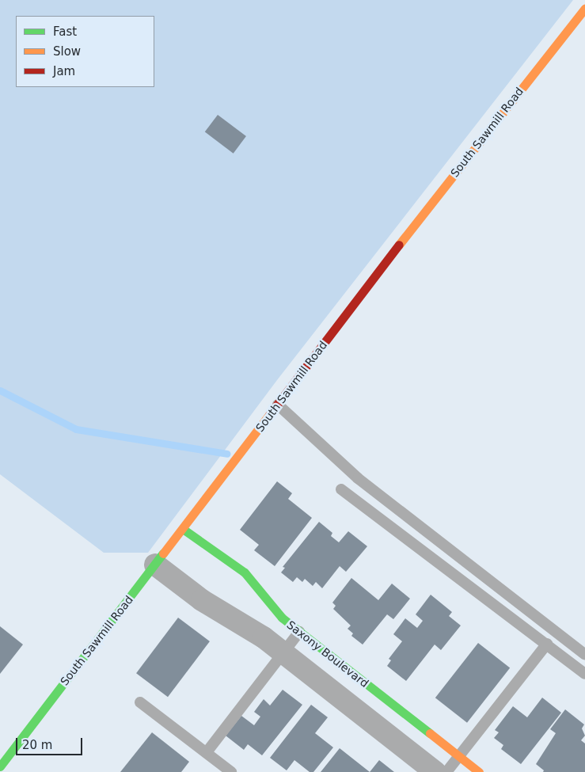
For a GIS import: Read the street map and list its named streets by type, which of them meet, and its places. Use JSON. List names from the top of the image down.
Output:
{
  "streets": {
    "street": ["South Sawmill Road", "Saxony Boulevard"]
  },
  "crossings": [
    ["South Sawmill Road", "Saxony Boulevard"]
  ],
  "legend": ["Fast", "Slow", "Jam"],
  "scale_bar": "20 m"
}
